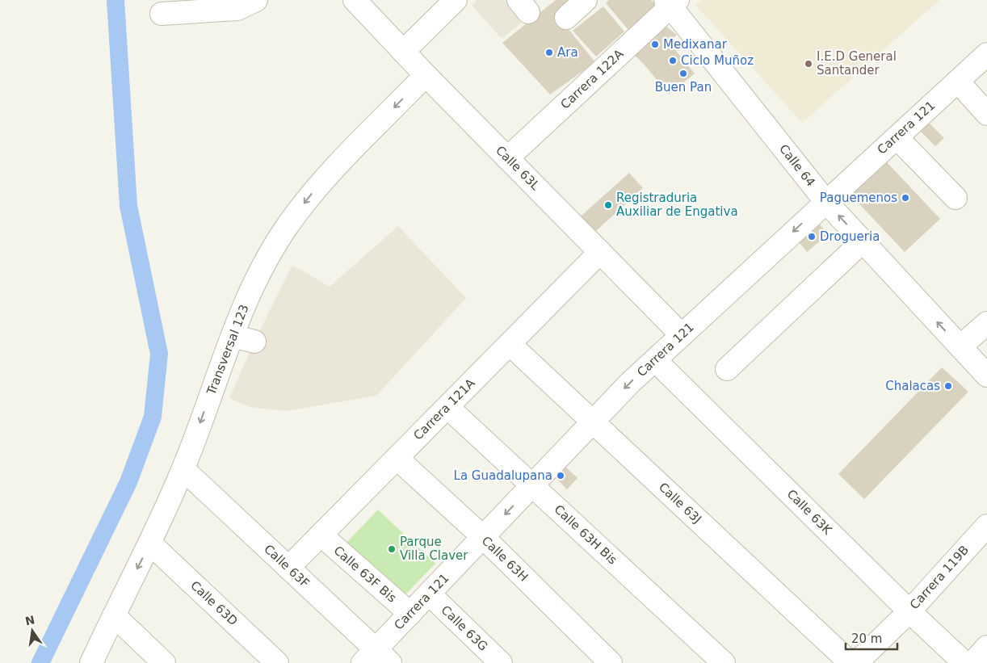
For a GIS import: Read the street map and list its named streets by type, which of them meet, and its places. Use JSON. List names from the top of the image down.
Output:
{
  "streets": {
    "street": [
      "Carrera 122A",
      "Carrera 121",
      "Calle 64",
      "Calle 63L",
      "Transversal 123",
      "Carrera 121A",
      "Calle 63J",
      "Calle 63K",
      "Calle 63H Bis",
      "Calle 63H",
      "Calle 63F",
      "Calle 63F Bis",
      "Carrera 119B",
      "Calle 63D",
      "Calle 63G"
    ]
  },
  "crossings": [
    ["Carrera 122A", "Calle 64"],
    ["Carrera 122A", "Calle 63L"],
    ["Carrera 121", "Calle 64"],
    ["Carrera 121", "Calle 63L"],
    ["Carrera 121", "Calle 63J"],
    ["Carrera 121", "Calle 63K"],
    ["Carrera 121", "Calle 63H Bis"],
    ["Carrera 121", "Calle 63H"],
    ["Carrera 121", "Calle 63F"],
    ["Carrera 121", "Calle 63F Bis"],
    ["Carrera 121", "Calle 63G"],
    ["Calle 63L", "Transversal 123"],
    ["Calle 63L", "Carrera 121A"],
    ["Transversal 123", "Calle 63F"],
    ["Transversal 123", "Calle 63D"],
    ["Carrera 121A", "Calle 63J"],
    ["Carrera 121A", "Calle 63H Bis"],
    ["Carrera 121A", "Calle 63H"],
    ["Carrera 121A", "Calle 63F"],
    ["Carrera 121A", "Calle 63F Bis"],
    ["Calle 63K", "Carrera 119B"]
  ],
  "one_way": ["Transversal 123"],
  "places": [
    "Medixanar",
    "Ara",
    "Ciclo Muñoz",
    "I.E.D General Santander",
    "Buen Pan",
    "Paguemenos",
    "Registraduria Auxiliar de Engativa",
    "Drogueria",
    "Chalacas",
    "La Guadalupana",
    "Parque Villa Claver"
  ],
  "scale_bar": "20 m",
  "north": "top"
}
